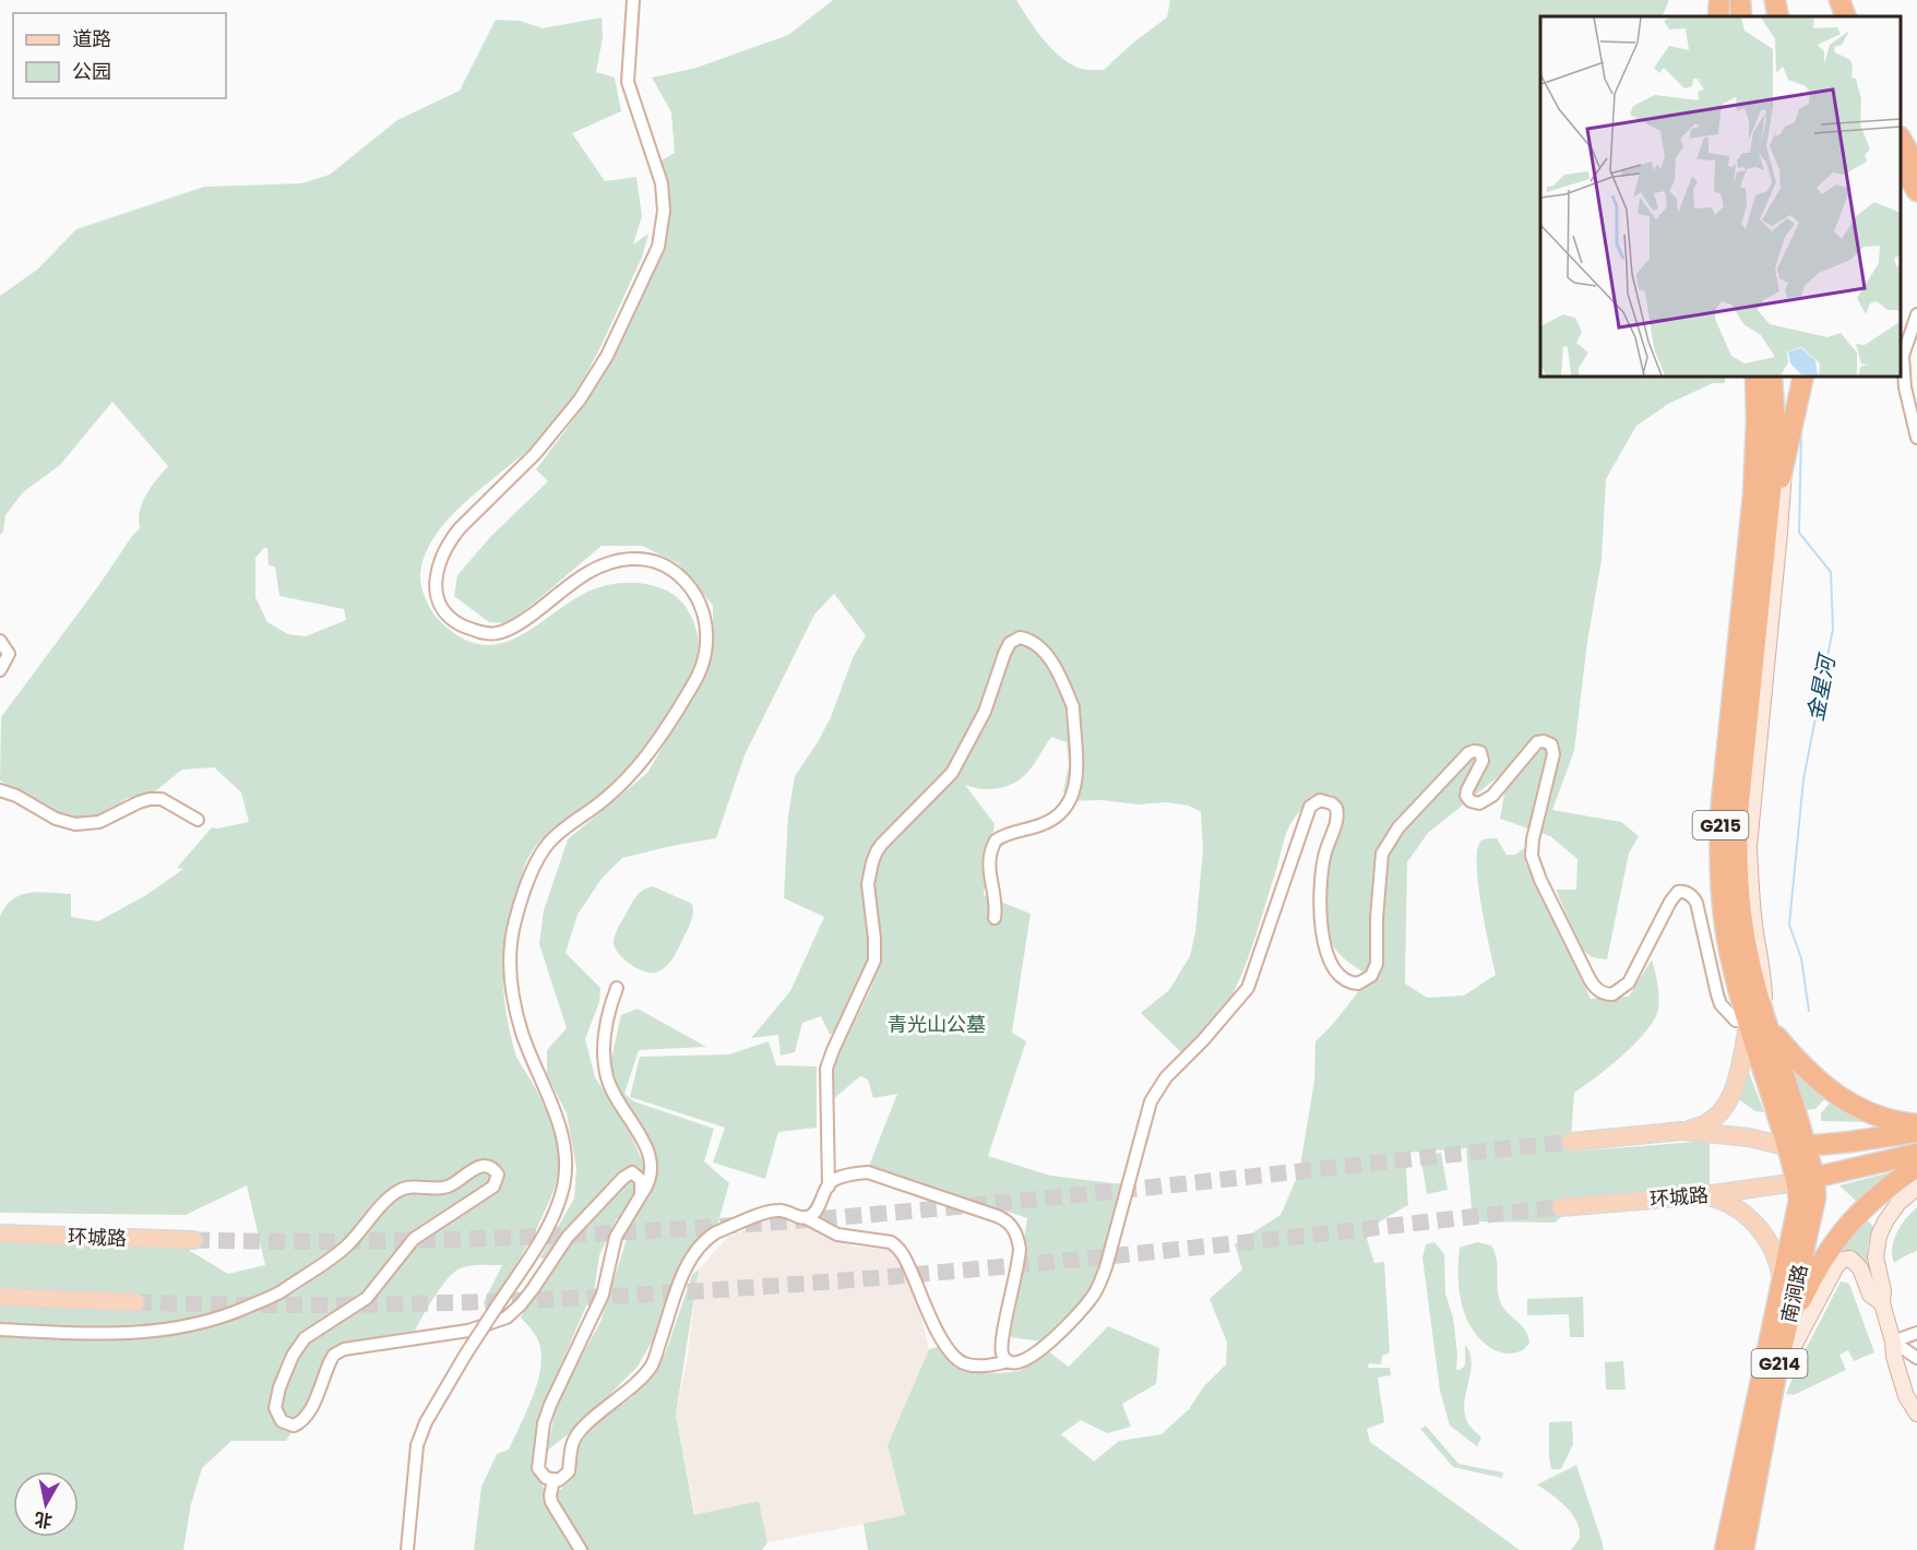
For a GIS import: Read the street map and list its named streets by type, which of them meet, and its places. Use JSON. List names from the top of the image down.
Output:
{
  "streets": {
    "highway": ["G215", "南涧路", "G214"],
    "main road": ["环城路"]
  },
  "crossings": [
    ["环城路", "南涧路"]
  ],
  "water": ["金星河"],
  "parks": ["青光山公墓"],
  "legend": ["道路", "公园"],
  "north": "bottom"
}
